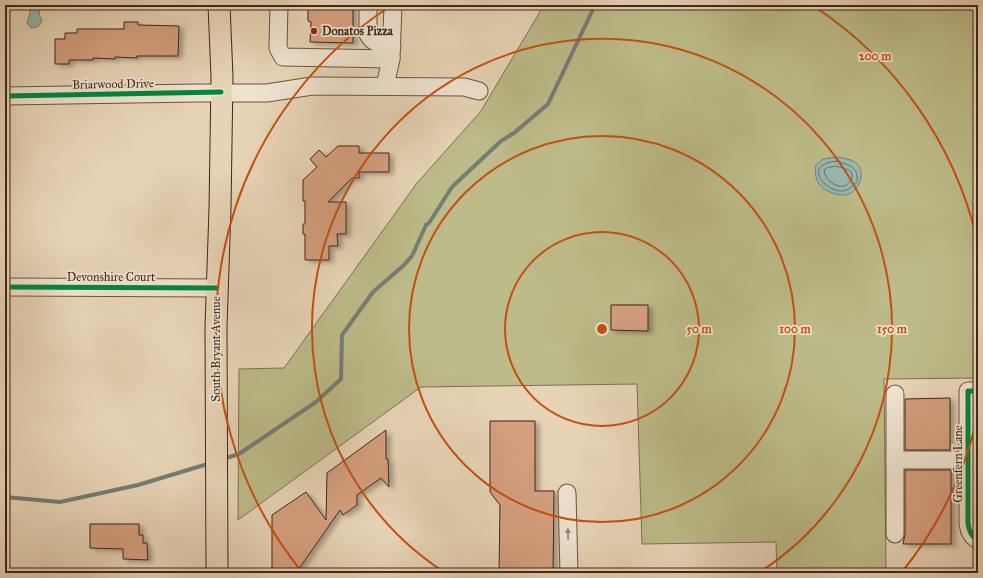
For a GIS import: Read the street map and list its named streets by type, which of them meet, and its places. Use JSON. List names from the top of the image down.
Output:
{
  "streets": {
    "main road": ["South Bryant Avenue"],
    "street": ["Briarwood Drive", "Devonshire Court", "Greenfern Lane"]
  },
  "crossings": [
    ["Briarwood Drive", "South Bryant Avenue"],
    ["Devonshire Court", "South Bryant Avenue"]
  ],
  "places": ["Donatos Pizza"],
  "rings": [
    "200 m",
    "50 m",
    "100 m",
    "150 m"
  ]
}
